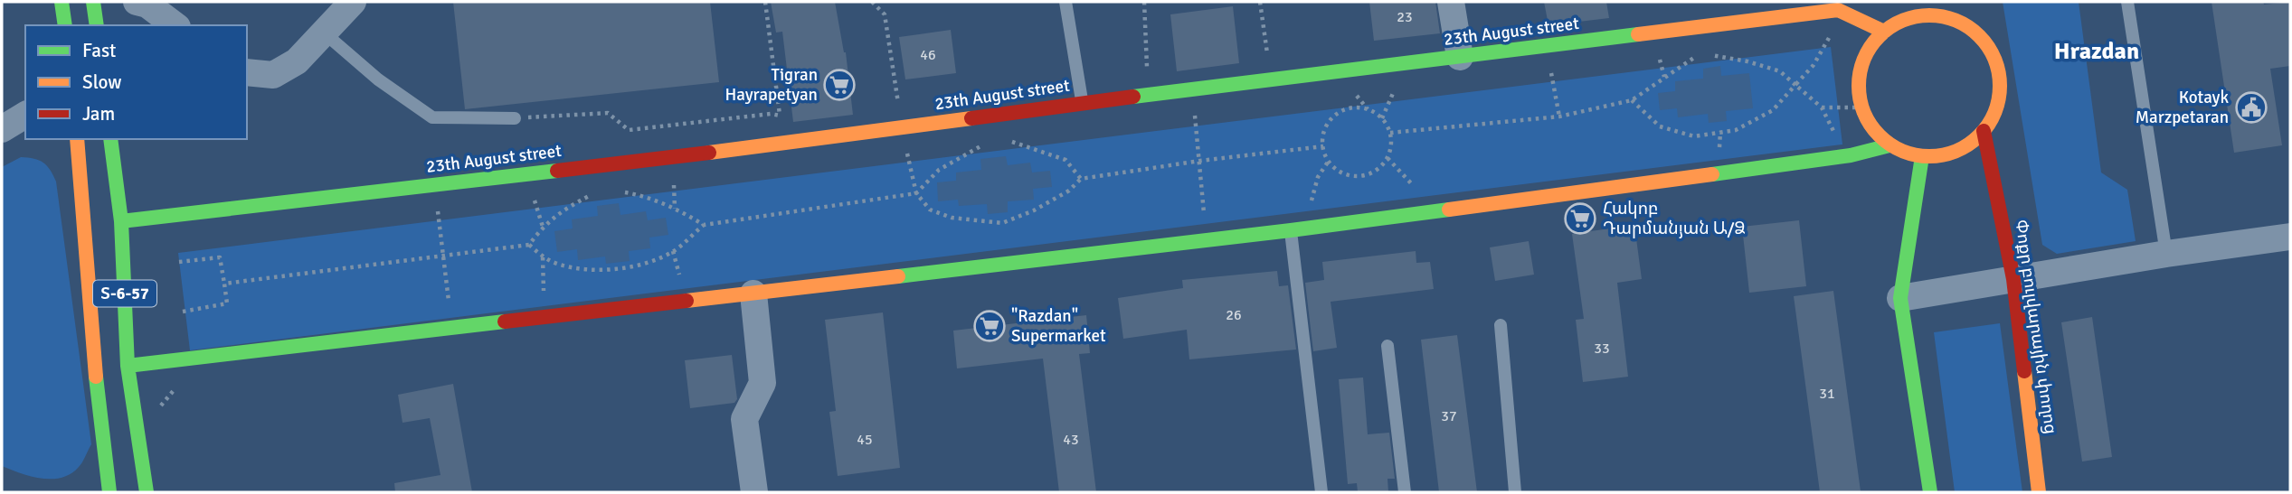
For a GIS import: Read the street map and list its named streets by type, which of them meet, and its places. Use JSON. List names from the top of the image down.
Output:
{
  "streets": {
    "street": ["23th August street", "Տ-6-57", "Փոքր բուլվարային փողոց"]
  },
  "crossings": [
    ["23th August street", "Տ-6-57"],
    ["23th August street", "Փոքր բուլվարային փողոց"]
  ],
  "districts": ["Hrazdan"],
  "places": {
    "supermarket": ["Tigran Hayrapetyan", "Հակոբ Դարմանյան Ա/Ձ", "\"Razdan\" Supermarket"],
    "public building": ["Kotayk Marzpetaran"]
  },
  "house_numbers": [
    "23",
    "46",
    "26",
    "33",
    "31",
    "37",
    "45",
    "43"
  ],
  "legend": ["Fast", "Slow", "Jam"]
}
